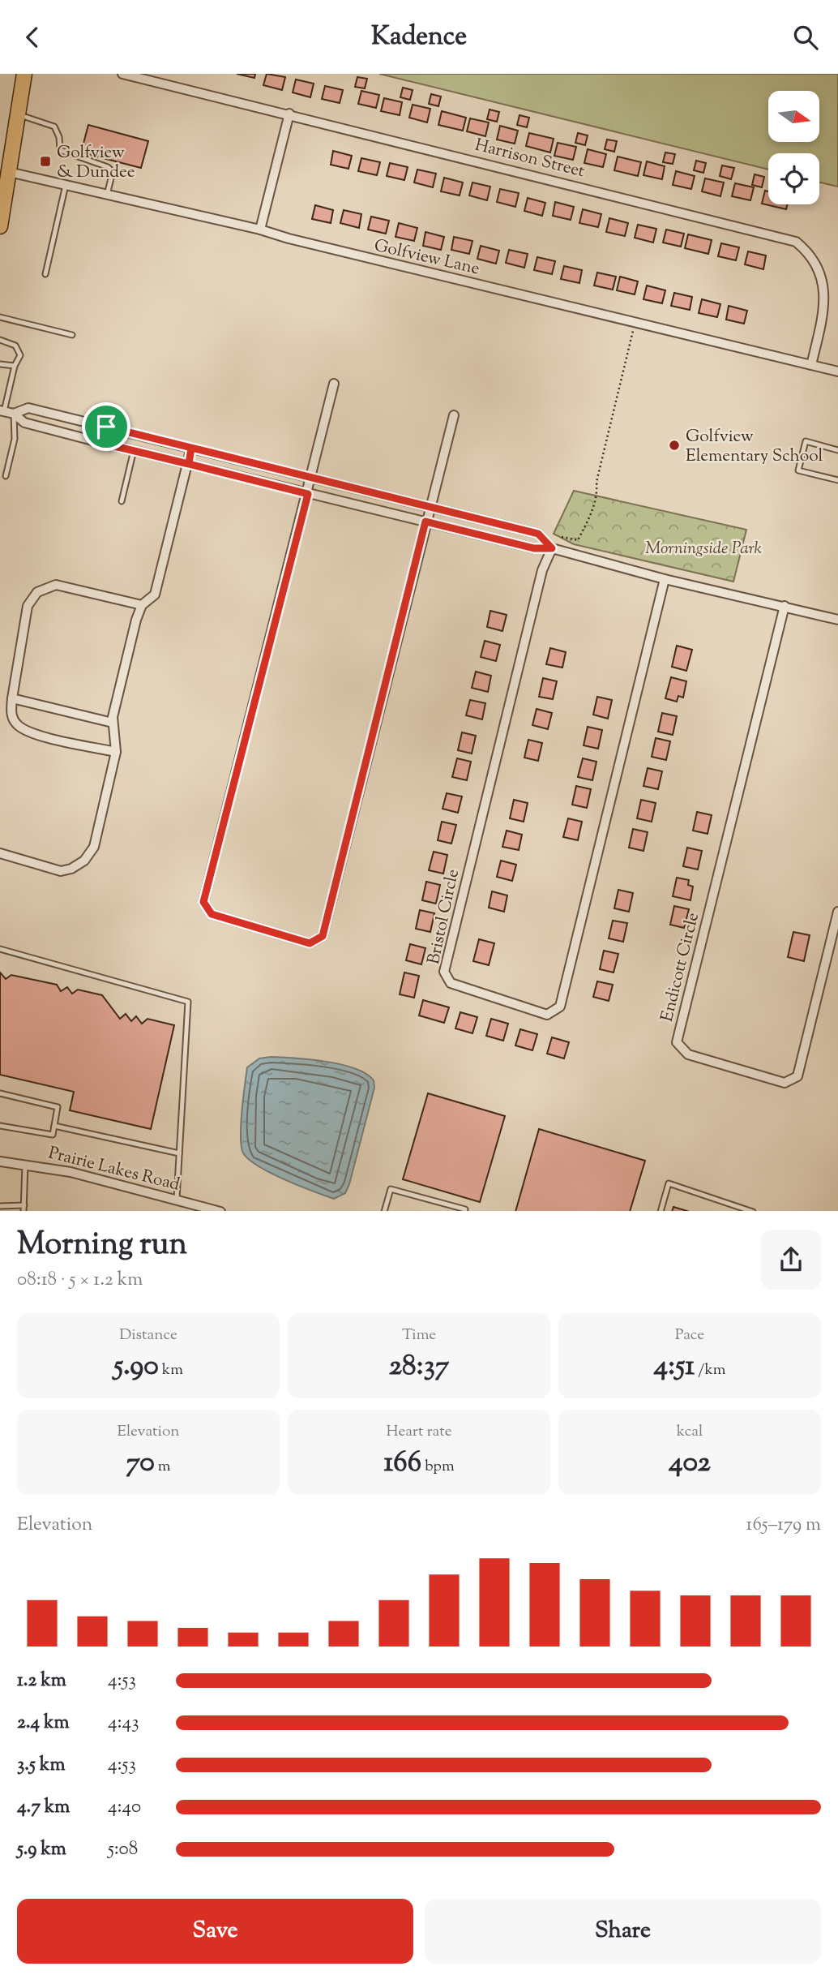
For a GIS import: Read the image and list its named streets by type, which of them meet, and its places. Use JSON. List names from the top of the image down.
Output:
{
  "streets": {
    "street": [
      "Harrison Street",
      "Golfview Lane",
      "Bristol Circle",
      "Endicott Circle",
      "Prairie Lakes Road"
    ]
  },
  "crossings": [
    ["Harrison Street", "Golfview Lane"]
  ],
  "parks": ["Morningside Park"],
  "places": {
    "transit": ["Golfview & Dundee"],
    "other": ["Golfview Elementary School"]
  },
  "north": "right",
  "page": {
    "header": "Kadence",
    "heading": ["Morning run", "08:18 · 5 × 1.2 km"],
    "stats": [
      ["Distance", "5.90 km"],
      ["Time", "28:37"],
      ["Pace", "4:51 /km"],
      ["Elevation", "70 m"],
      ["Heart rate", "166 bpm"],
      ["kcal", "402"]
    ],
    "chart": ["Elevation", "165–179 m"],
    "list": [
      {
        "name": "1.2 km",
        "note": "4:53"
      },
      {
        "name": "2.4 km",
        "note": "4:43"
      },
      {
        "name": "3.5 km",
        "note": "4:53"
      },
      {
        "name": "4.7 km",
        "note": "4:40"
      },
      {
        "name": "5.9 km",
        "note": "5:08"
      }
    ],
    "buttons": ["Save", "Share"]
  }
}
